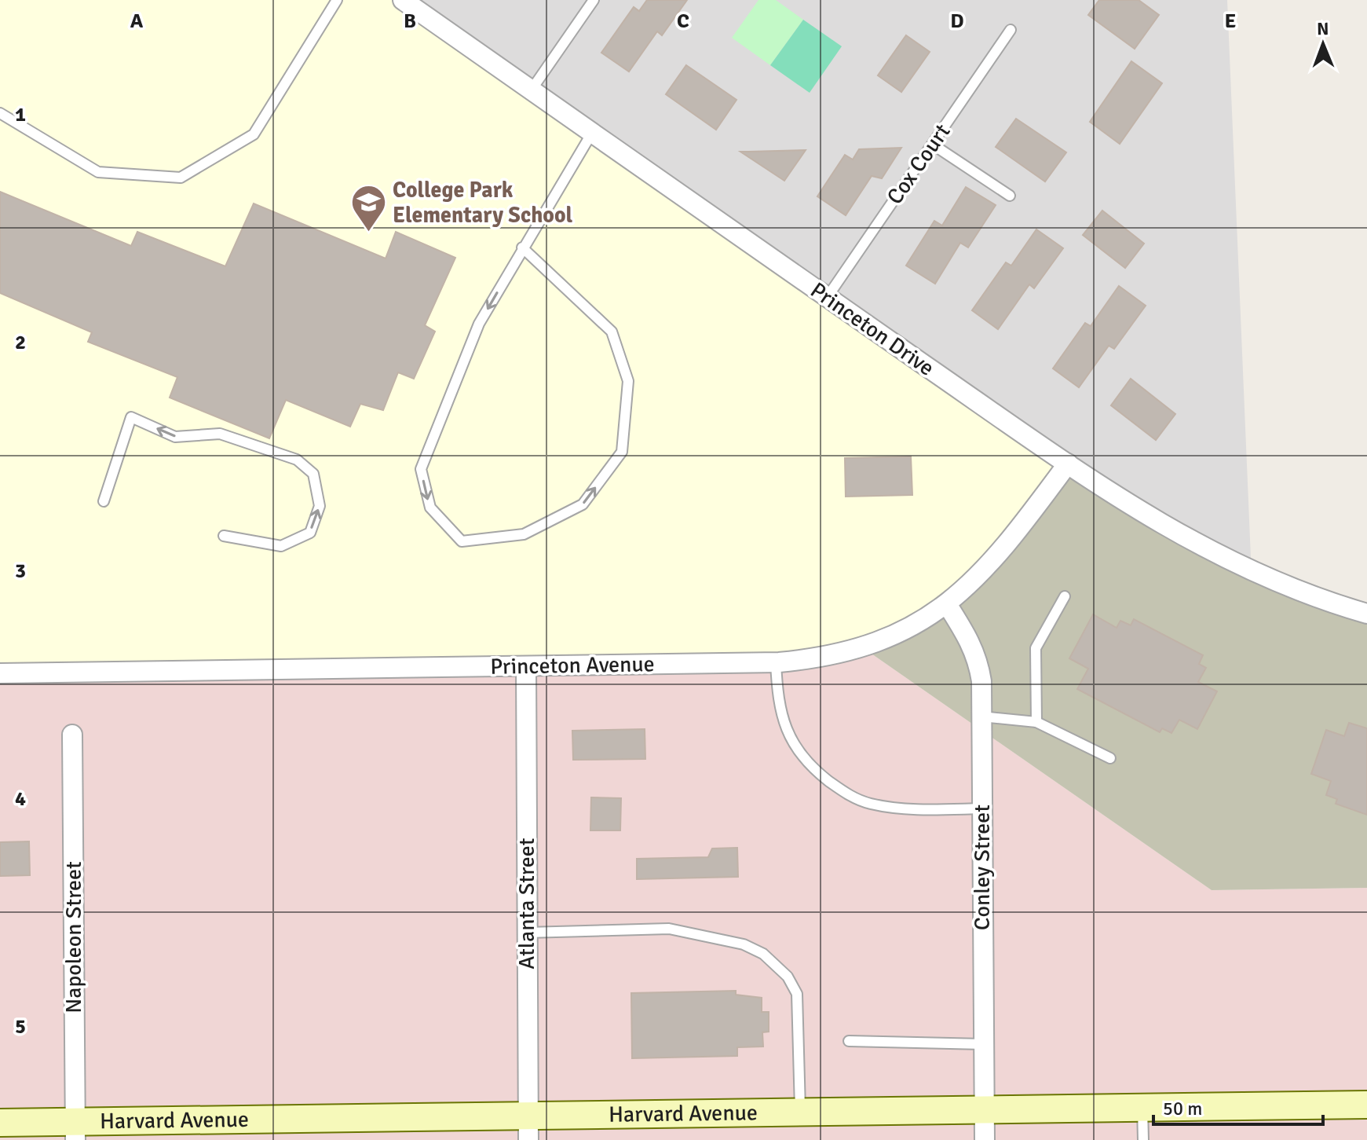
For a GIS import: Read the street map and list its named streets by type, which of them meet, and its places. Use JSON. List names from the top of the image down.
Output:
{
  "streets": {
    "street": [
      "Princeton Drive",
      "Princeton Avenue",
      "Conley Street",
      "Atlanta Street",
      "Napoleon Street",
      "Harvard Avenue"
    ],
    "lane": ["Cox Court"]
  },
  "crossings": [
    ["Cox Court", "Princeton Drive"],
    ["Princeton Drive", "Princeton Avenue"],
    ["Princeton Avenue", "Conley Street"],
    ["Princeton Avenue", "Atlanta Street"],
    ["Conley Street", "Harvard Avenue"],
    ["Atlanta Street", "Harvard Avenue"],
    ["Napoleon Street", "Harvard Avenue"]
  ],
  "places": {
    "school or university": ["College Park Elementary School"]
  },
  "scale_bar": "50 m",
  "north": "top",
  "grid": {
    "columns": [
      "A",
      "B",
      "C",
      "D",
      "E"
    ],
    "rows": [
      "1",
      "2",
      "3",
      "4",
      "5"
    ]
  }
}
